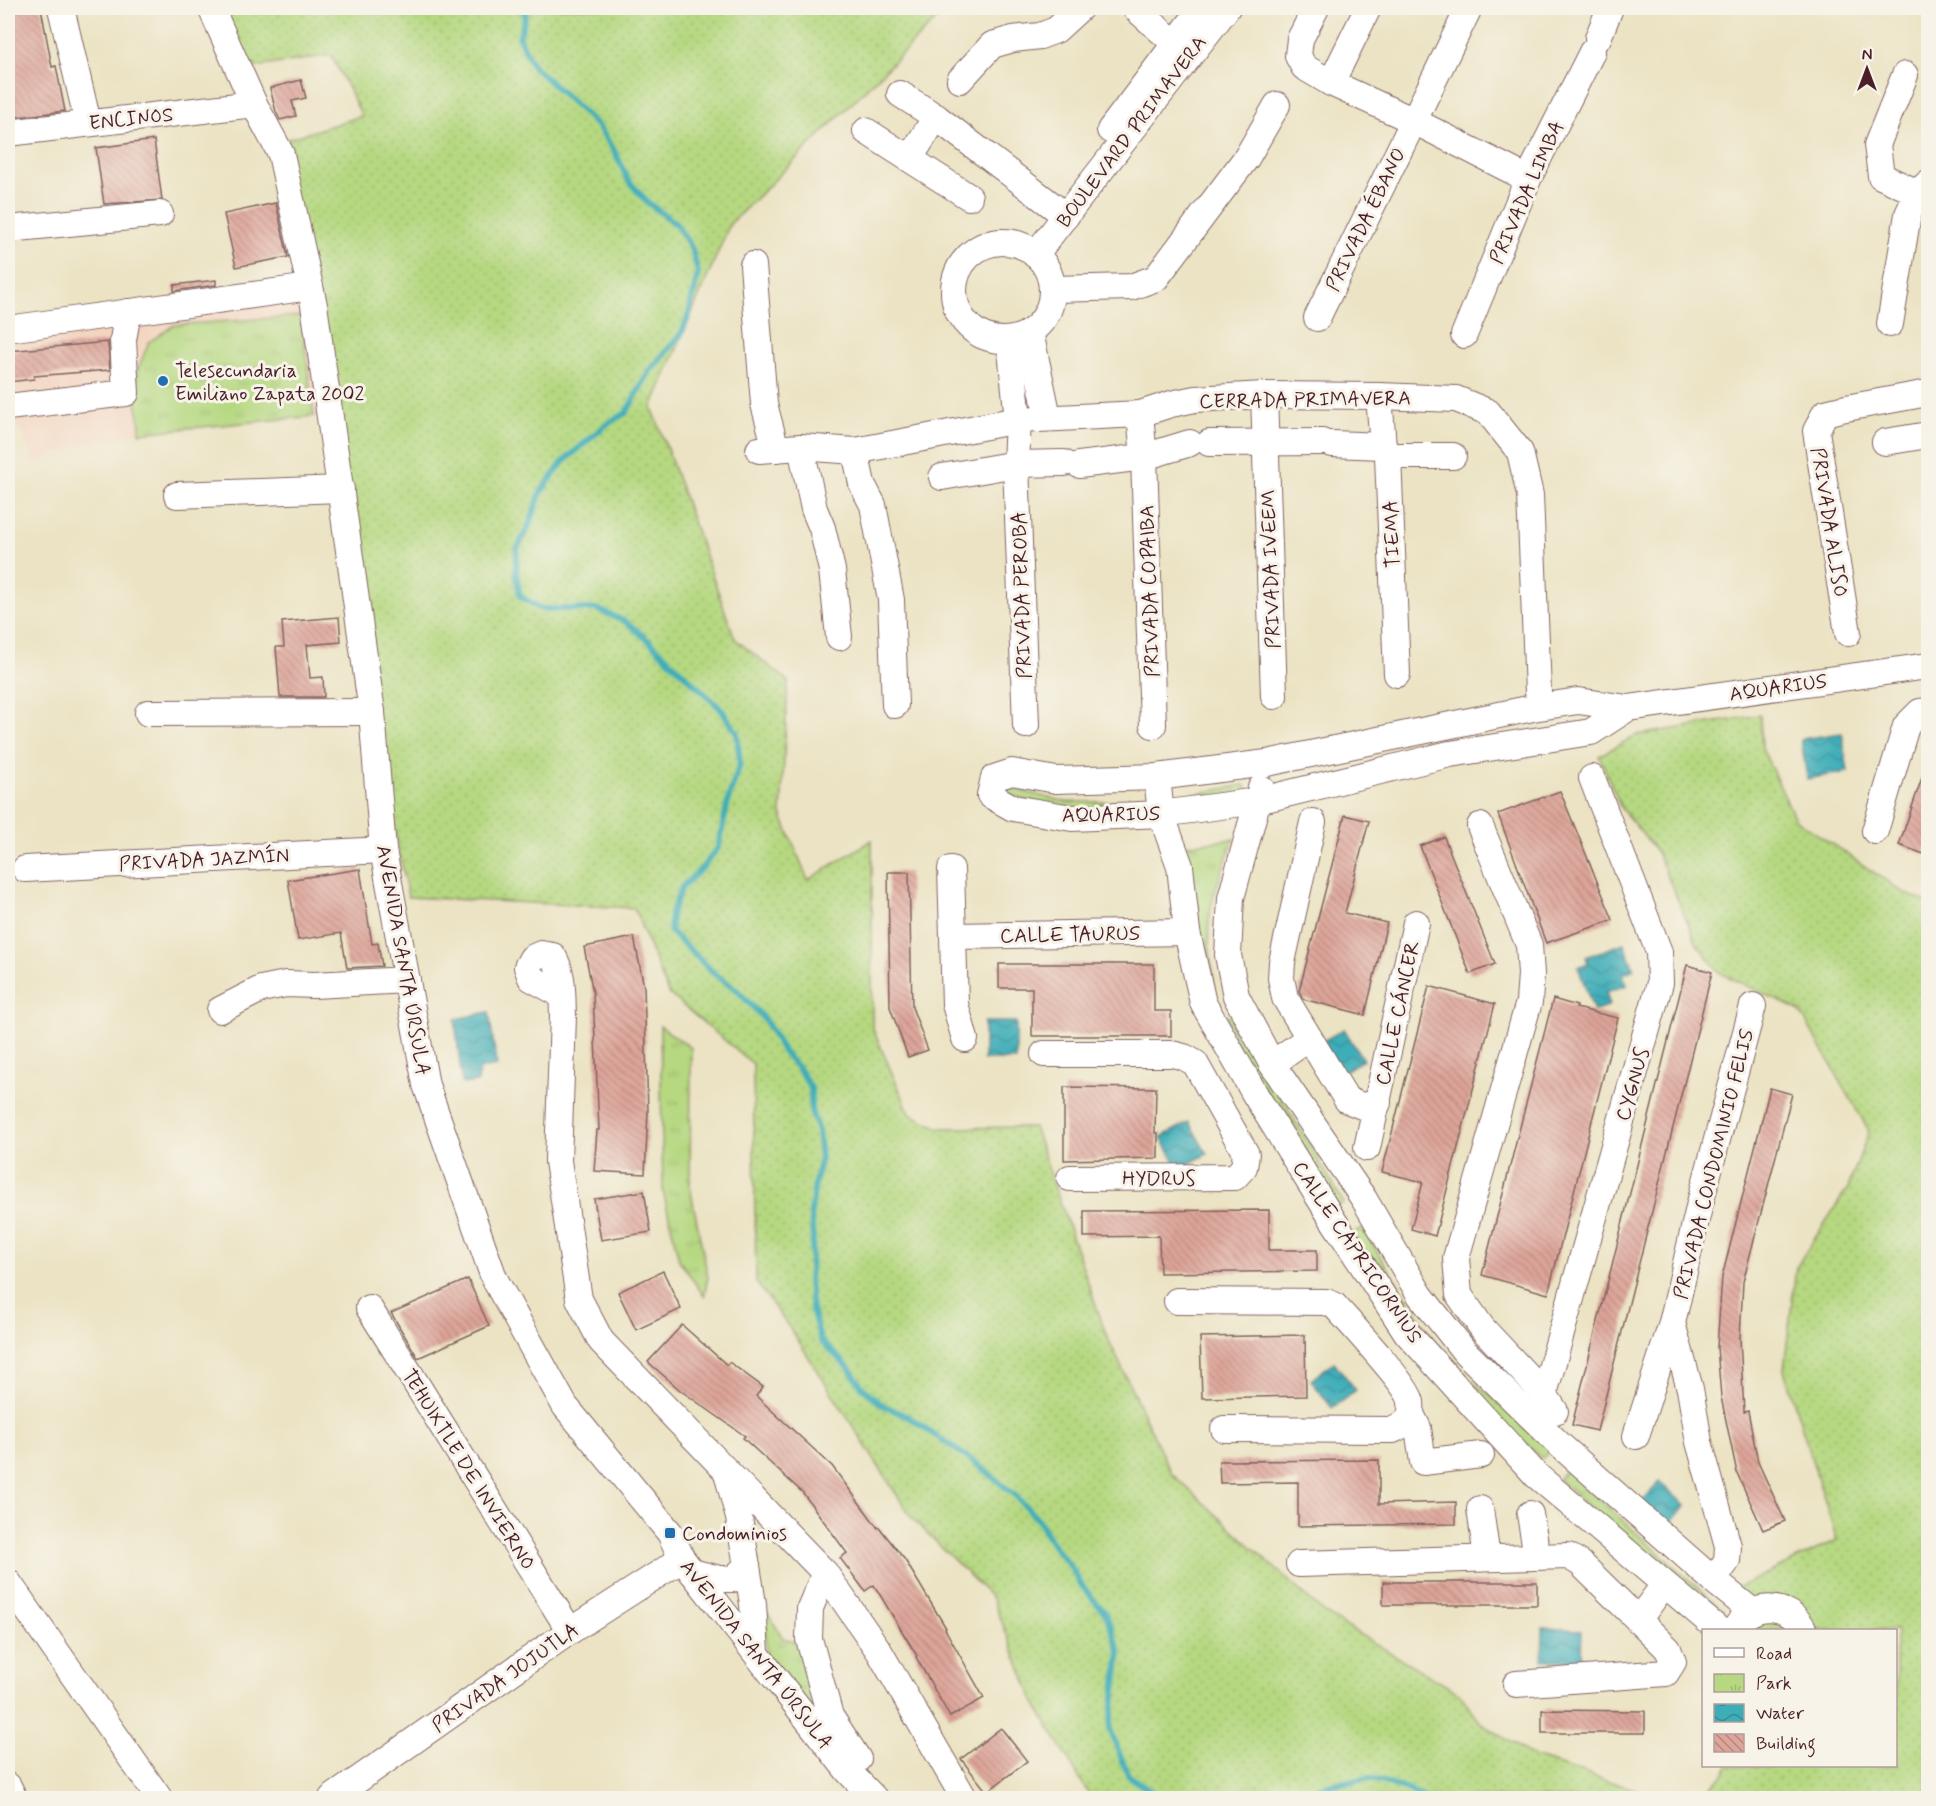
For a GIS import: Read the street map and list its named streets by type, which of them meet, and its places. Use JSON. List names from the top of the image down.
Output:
{
  "streets": {
    "street": [
      "ENCINOS",
      "BOULEVARD PRIMAVERA",
      "PRIVADA LIMBA",
      "PRIVADA ÉBANO",
      "CERRADA PRIMAVERA",
      "PRIVADA ALISO",
      "TIEMA",
      "PRIVADA IVEEM",
      "PRIVADA COPAIBA",
      "PRIVADA PEROBA",
      "AQUARIUS",
      "PRIVADA JAZMÍN",
      "CALLE TAURUS",
      "AVENIDA SANTA ÚRSULA",
      "CALLE CÁNCER",
      "CYGNUS",
      "PRIVADA CONDOMINIO FELIS",
      "HYDRUS",
      "CALLE CAPRICORNIUS",
      "TEHUIXTLE DE INVIERNO",
      "PRIVADA JOJUTLA"
    ]
  },
  "crossings": [
    ["ENCINOS", "AVENIDA SANTA ÚRSULA"],
    ["CERRADA PRIMAVERA", "TIEMA"],
    ["CERRADA PRIMAVERA", "PRIVADA IVEEM"],
    ["CERRADA PRIMAVERA", "PRIVADA COPAIBA"],
    ["CERRADA PRIMAVERA", "PRIVADA PEROBA"],
    ["AQUARIUS", "CALLE CAPRICORNIUS"],
    ["PRIVADA JAZMÍN", "AVENIDA SANTA ÚRSULA"],
    ["CALLE TAURUS", "CALLE CAPRICORNIUS"],
    ["AVENIDA SANTA ÚRSULA", "PRIVADA JOJUTLA"],
    ["PRIVADA CONDOMINIO FELIS", "CALLE CAPRICORNIUS"],
    ["TEHUIXTLE DE INVIERNO", "PRIVADA JOJUTLA"]
  ],
  "places": {
    "other": ["Telesecundaria Emiliano Zapata 2002"],
    "transit": ["Condominios"]
  },
  "legend": [
    "Road",
    "Park",
    "Water",
    "Building"
  ],
  "north": "top"
}
